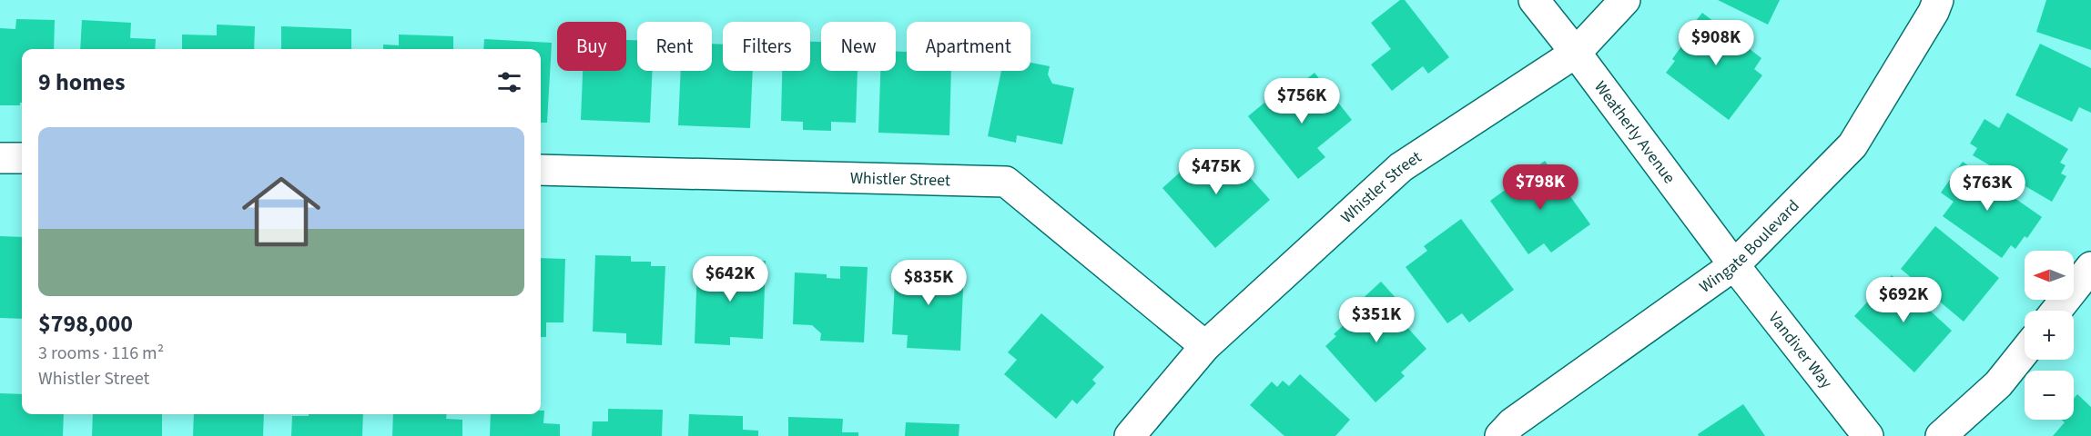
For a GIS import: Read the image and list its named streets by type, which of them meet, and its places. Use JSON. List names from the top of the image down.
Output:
{
  "streets": {
    "street": [
      "Weatherly Avenue",
      "Whistler Street",
      "Wingate Boulevard",
      "Vandiver Way"
    ]
  },
  "crossings": [
    ["Weatherly Avenue", "Whistler Street"],
    ["Weatherly Avenue", "Wingate Boulevard"],
    ["Weatherly Avenue", "Vandiver Way"],
    ["Wingate Boulevard", "Vandiver Way"]
  ],
  "north": "left",
  "page": {
    "price": [
      "$908K",
      "$756K",
      "$475K",
      "$798K",
      "$763K",
      "$642K",
      "$835K",
      "$692K",
      "$351K"
    ],
    "chip": [
      "Buy",
      "Rent",
      "Filters",
      "New",
      "Apartment"
    ],
    "heading": "9 homes",
    "list": [
      {
        "name": "$798,000",
        "note": "3 rooms · 116 m² · Whistler Street"
      }
    ],
    "map_buttons": ["+", "−"]
  }
}
